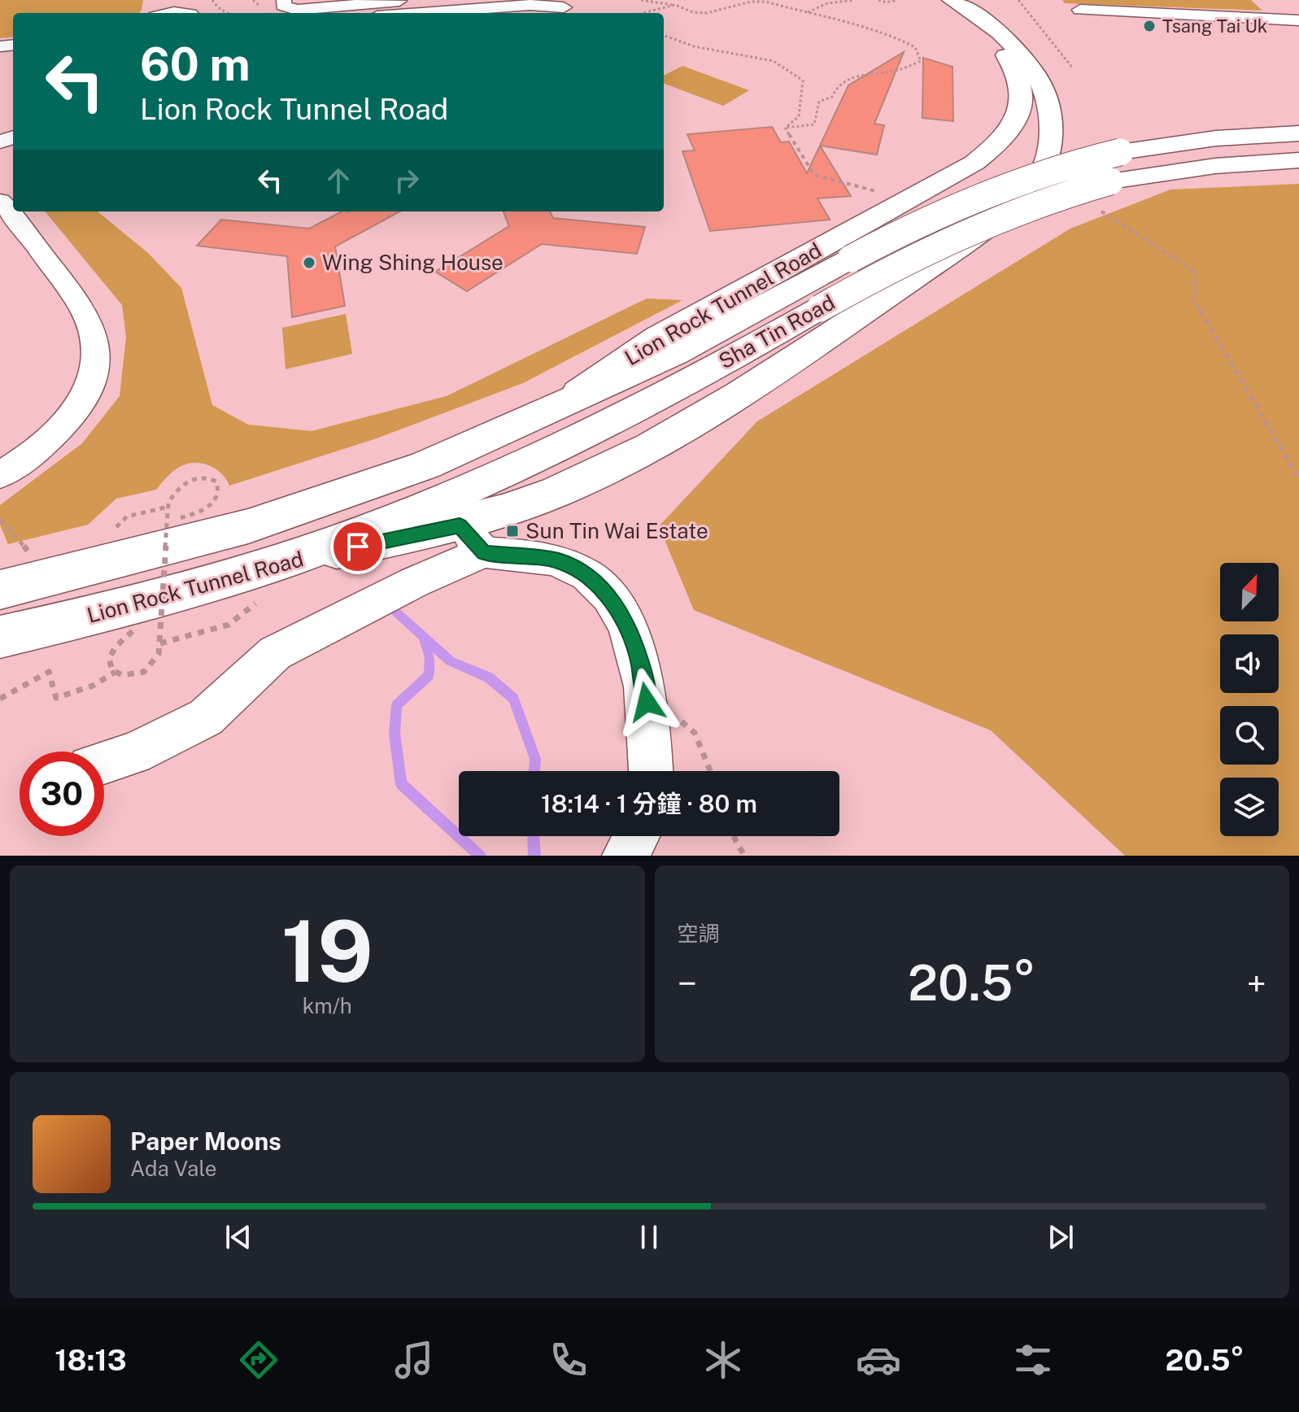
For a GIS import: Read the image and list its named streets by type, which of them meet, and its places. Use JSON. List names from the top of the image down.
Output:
{
  "streets": {
    "main road": ["Lion Rock Tunnel Road", "Sha Tin Road"]
  },
  "crossings": [
    ["Lion Rock Tunnel Road", "Sha Tin Road"]
  ],
  "places": {
    "other": ["Tsang Tai Uk", "Wing Shing House"],
    "transit": ["Sun Tin Wai Estate"]
  },
  "north": "top right",
  "page": {
    "turn": ["60 m", "Lion Rock Tunnel Road"],
    "limit": "30",
    "trip": "18:14 · 1 分鐘 · 80 m",
    "tile": [
      ["19", "km/h"],
      "空調"
    ],
    "heat": ["−", "20.5°", "+"],
    "song": ["Paper Moons", "Ada Vale"],
    "tabs": ["18:13", "20.5°"]
  }
}
